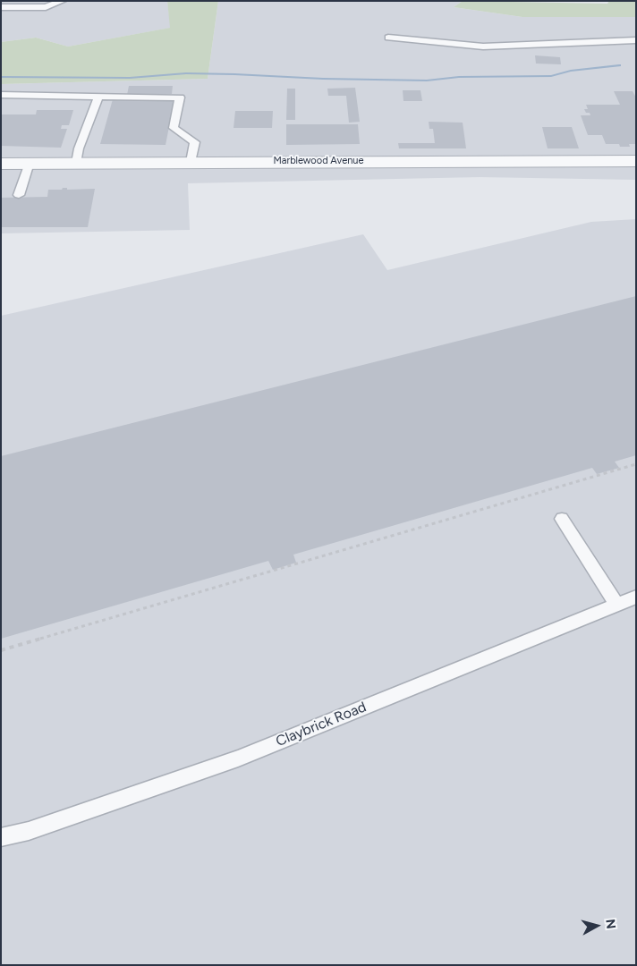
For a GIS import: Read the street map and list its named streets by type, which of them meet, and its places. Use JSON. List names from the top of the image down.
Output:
{
  "streets": {
    "street": ["Marblewood Avenue"],
    "lane": ["Claybrick Road"]
  },
  "north": "right"
}
